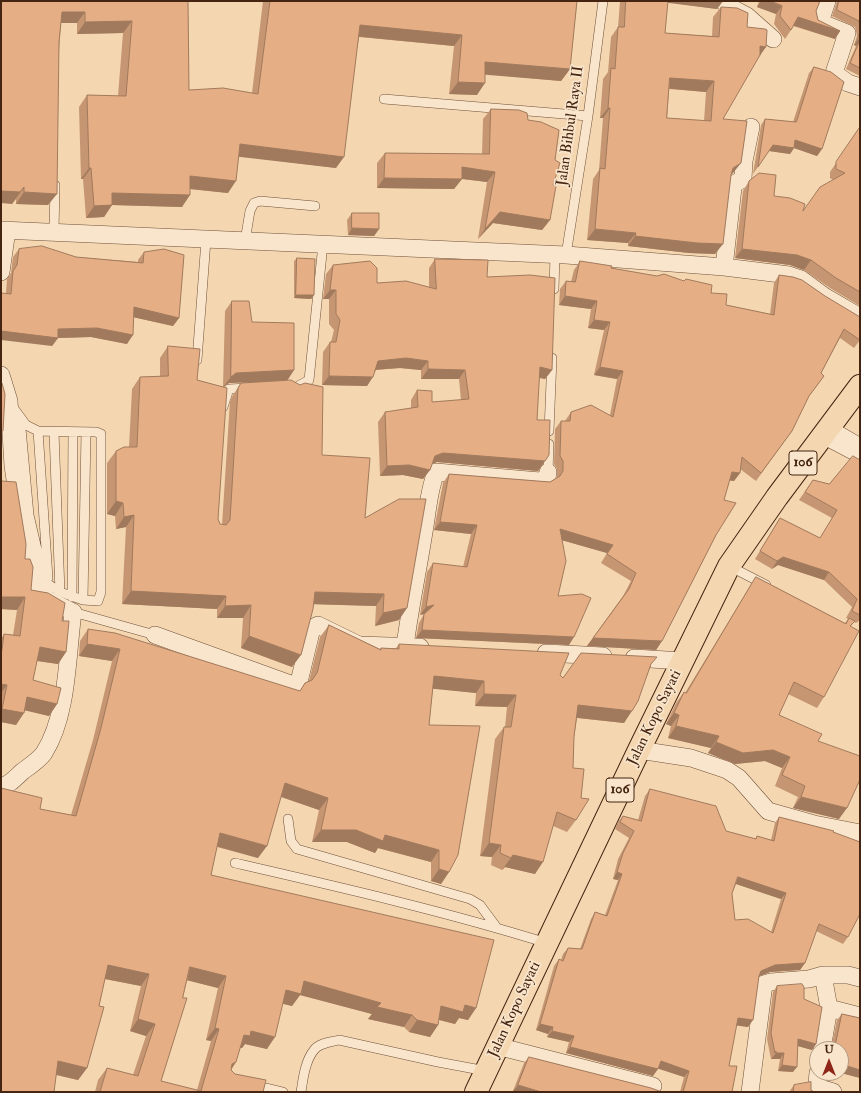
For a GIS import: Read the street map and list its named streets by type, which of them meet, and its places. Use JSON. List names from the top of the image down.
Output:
{
  "streets": {
    "main road": ["106", "Jalan Kopo Sayati"],
    "lane": ["Jalan Bihbul Raya II"]
  },
  "north": "top"
}
